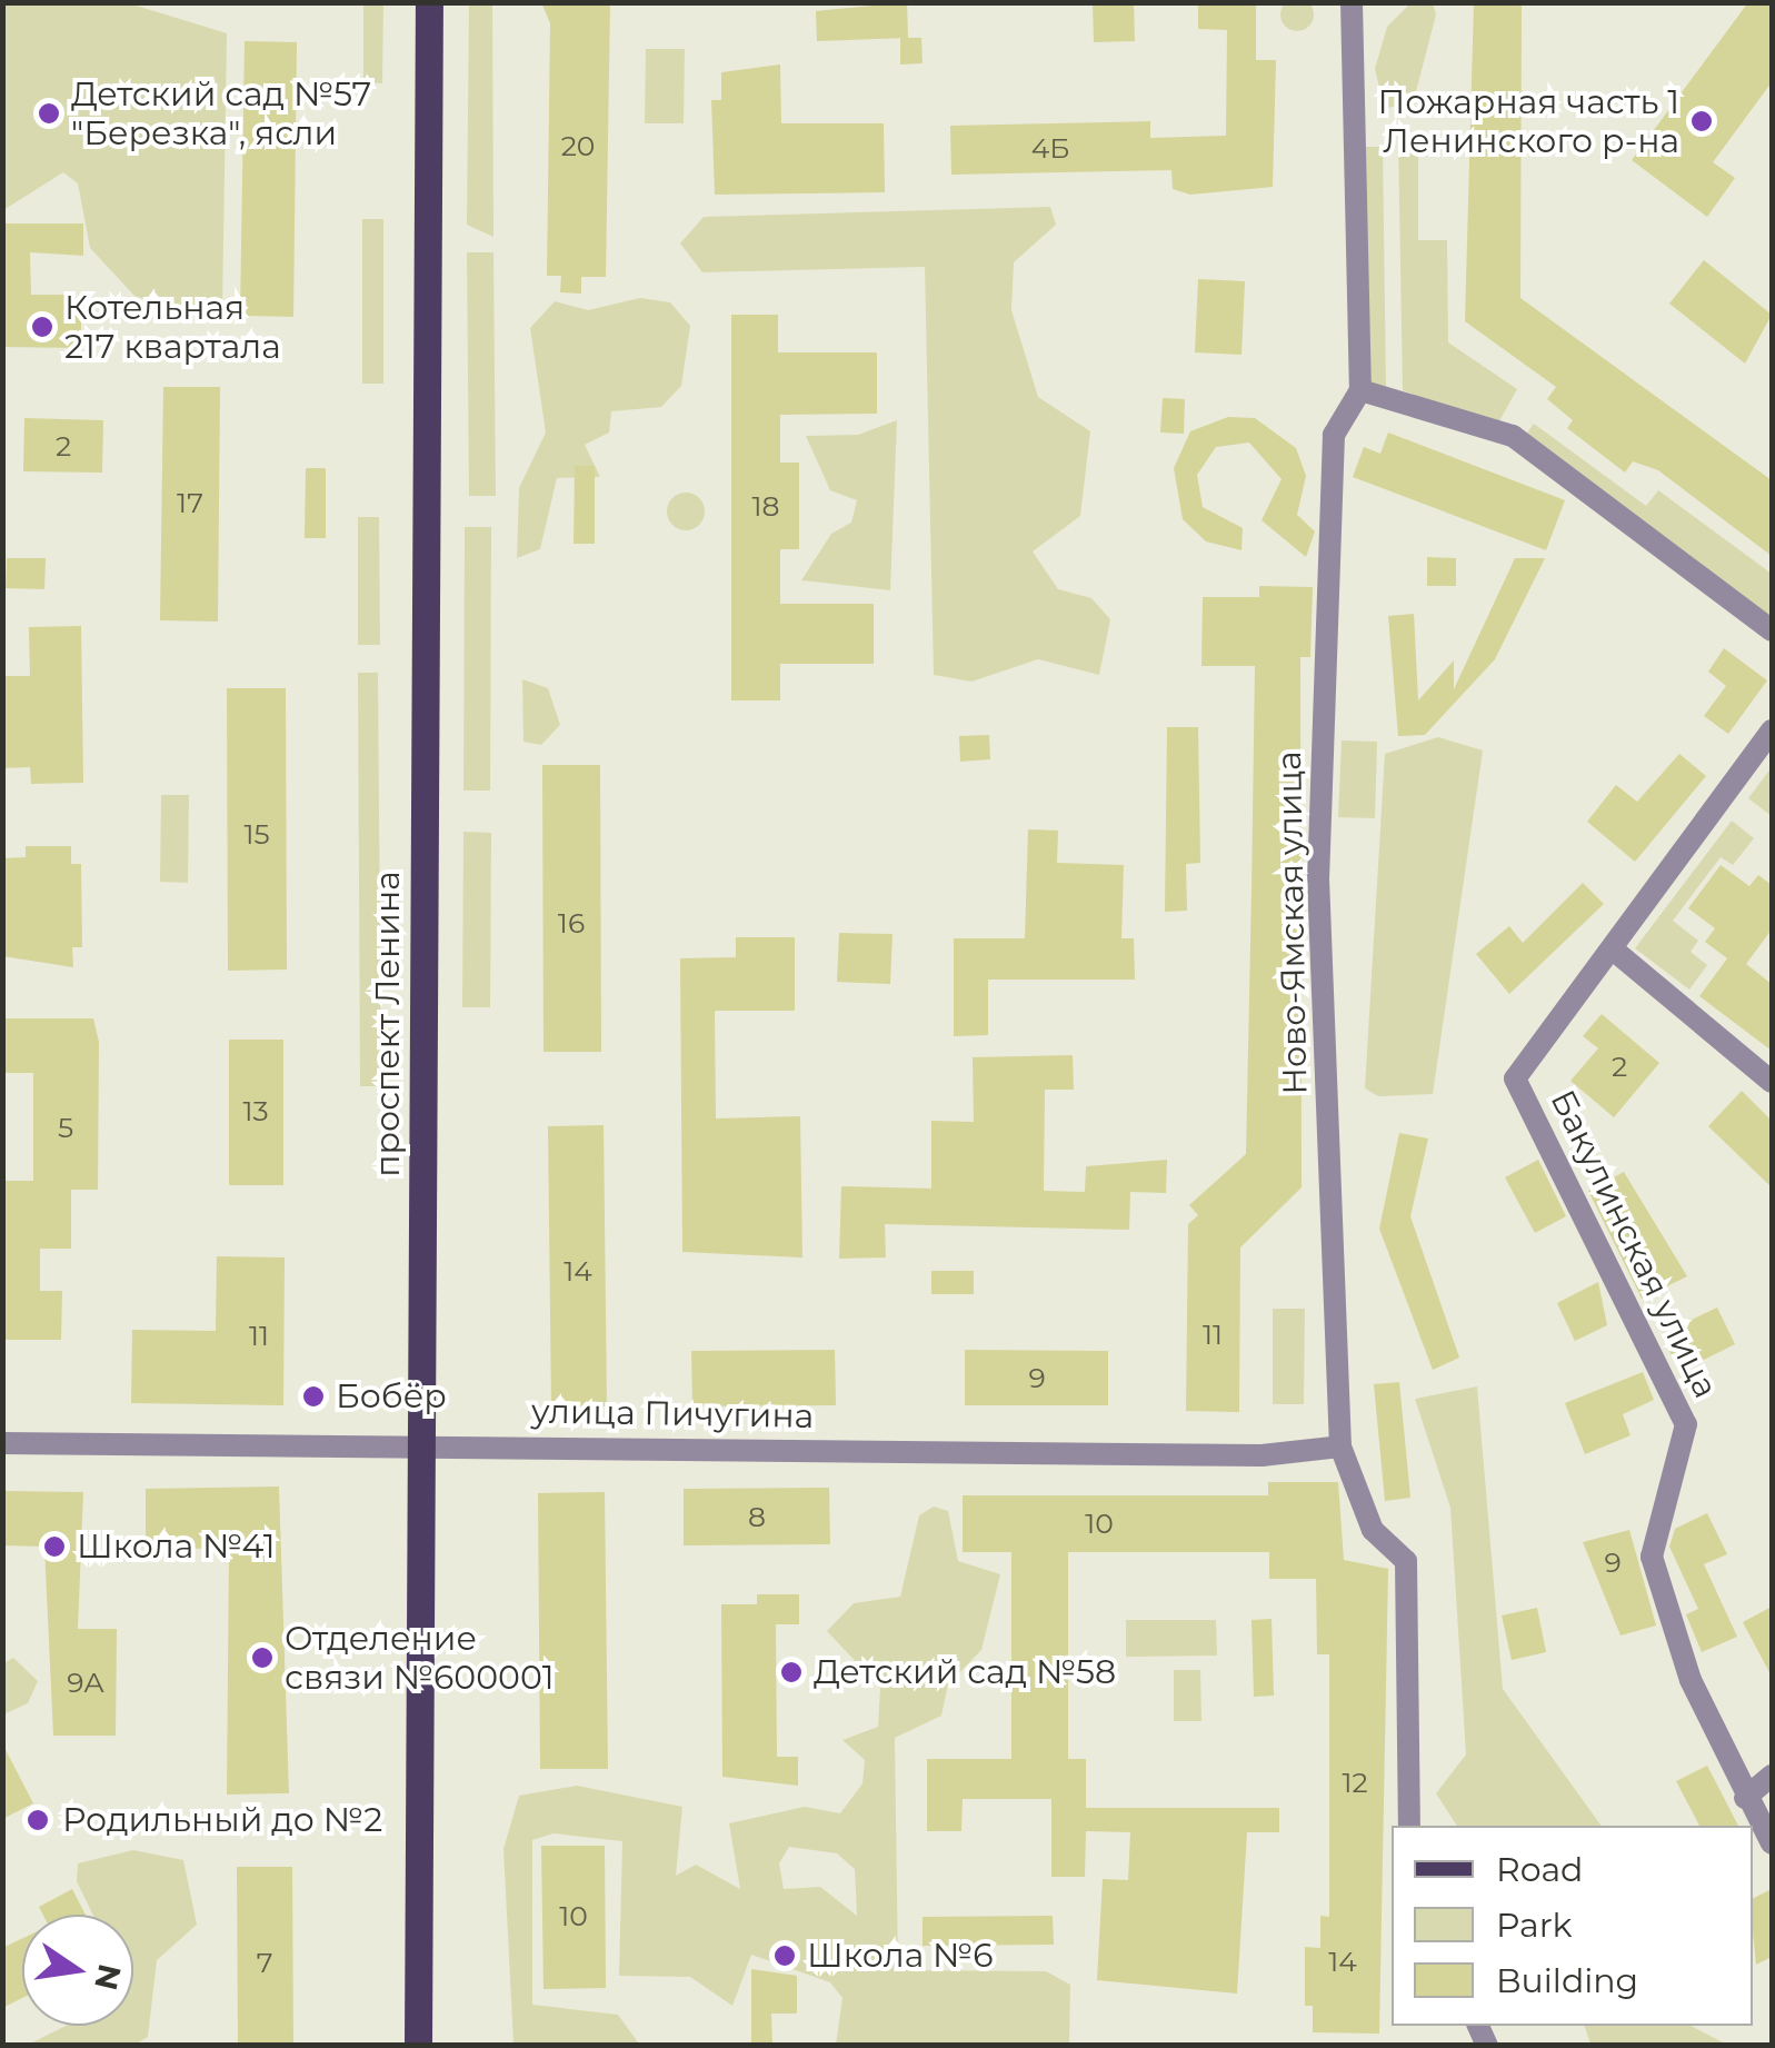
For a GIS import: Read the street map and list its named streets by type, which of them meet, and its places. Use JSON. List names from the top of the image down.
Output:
{
  "streets": {
    "main road": ["проспект Ленина"],
    "street": ["Ново-Ямская улица", "Бакулинская улица", "улица Пичугина"]
  },
  "crossings": [
    ["Ново-Ямская улица", "улица Пичугина"],
    ["проспект Ленина", "улица Пичугина"]
  ],
  "places": [
    "Детский сад №57 \"Березка\", ясли",
    "Пожарная часть 1 Ленинского р-на",
    "Котельная 217 квартала",
    "Бобёр",
    "Школа №41",
    "Отделение связи №600001",
    "Детский сад №58",
    "Родильный до №2",
    "Школа №6"
  ],
  "house_numbers": [
    "20",
    "4Б",
    "2",
    "17",
    "18",
    "15",
    "16",
    "2",
    "13",
    "5",
    "14",
    "11",
    "11",
    "9",
    "8",
    "10",
    "9",
    "9А",
    "12",
    "10",
    "14",
    "7"
  ],
  "legend": ["Road", "Park", "Building"],
  "north": "right"
}
